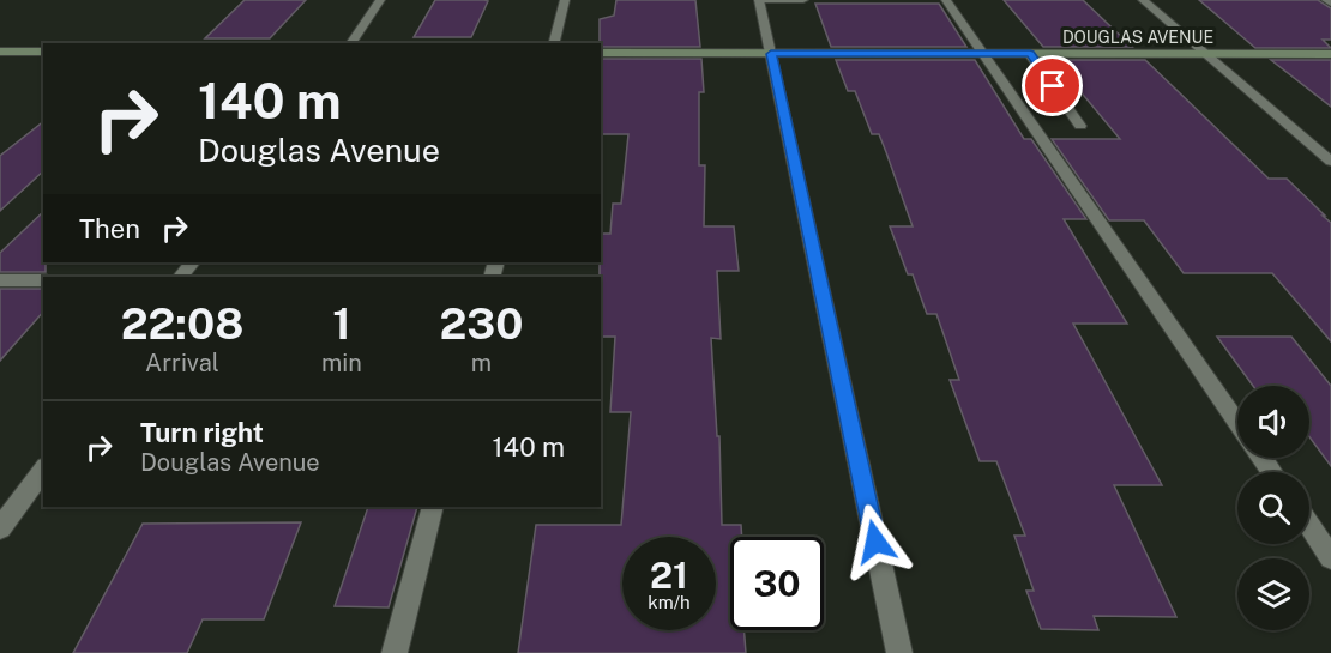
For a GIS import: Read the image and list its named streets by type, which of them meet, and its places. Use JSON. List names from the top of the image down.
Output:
{
  "streets": {
    "street": ["DOUGLAS AVENUE"]
  },
  "page": {
    "turn": ["140 m", "Douglas Avenue"],
    "then": "Then",
    "eta": [
      "22:08",
      "Arrival",
      "1",
      "min",
      "230",
      "m"
    ],
    "list": [
      {
        "name": "Turn right",
        "note": "Douglas Avenue",
        "value": "140 m"
      }
    ],
    "speed": "21 km/h",
    "limit": "30"
  }
}
